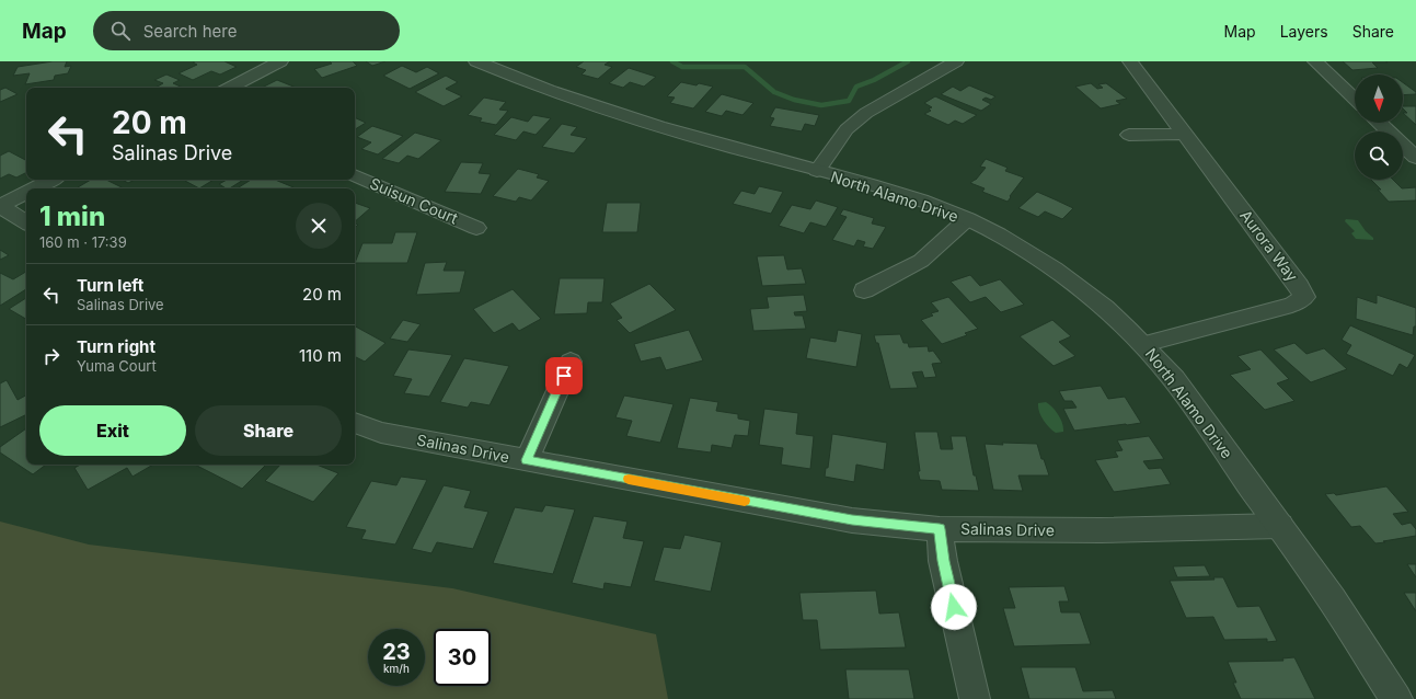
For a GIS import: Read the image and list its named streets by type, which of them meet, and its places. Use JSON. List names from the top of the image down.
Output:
{
  "streets": {
    "street": [
      "North Alamo Drive",
      "Suisun Court",
      "Aurora Way",
      "Salinas Drive"
    ]
  },
  "crossings": [
    ["North Alamo Drive", "Aurora Way"],
    ["North Alamo Drive", "Salinas Drive"]
  ],
  "north": "bottom",
  "page": {
    "header": "Map",
    "search": "Search here",
    "nav": ["Map", "Layers", "Share"],
    "turn": ["20 m", "Salinas Drive"],
    "heading": ["1 min", "160 m · 17:39"],
    "list": [
      {
        "name": "Turn left",
        "note": "Salinas Drive",
        "value": "20 m"
      },
      {
        "name": "Turn right",
        "note": "Yuma Court",
        "value": "110 m"
      }
    ],
    "buttons": ["Exit", "Share"],
    "speed": "23 km/h",
    "limit": "30"
  }
}
